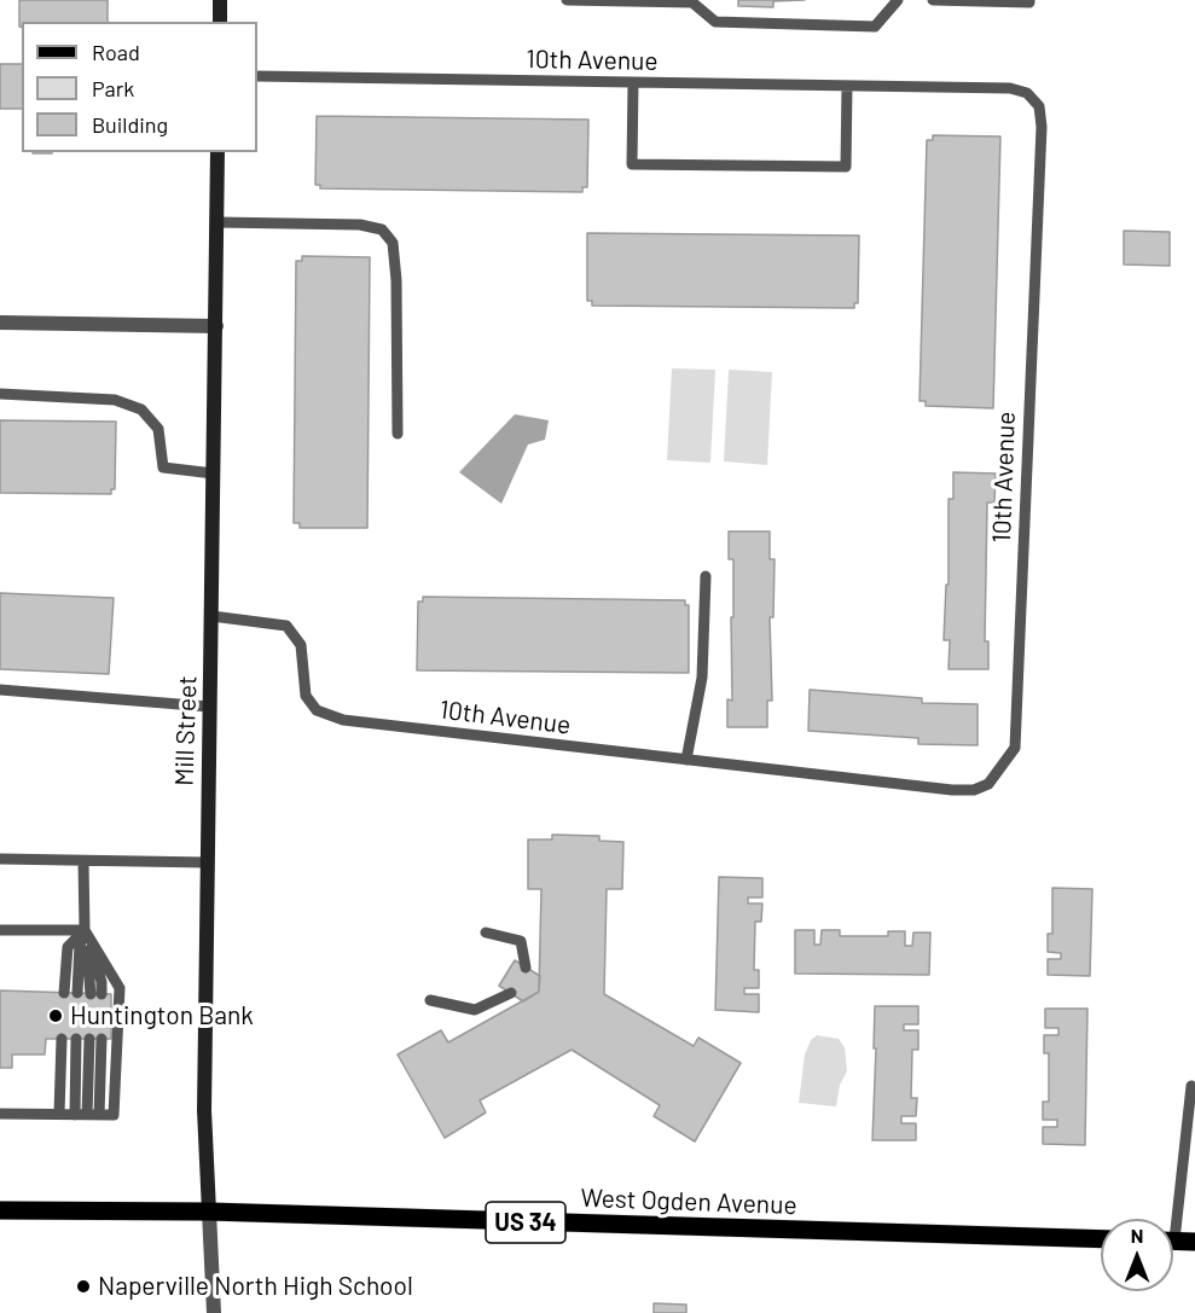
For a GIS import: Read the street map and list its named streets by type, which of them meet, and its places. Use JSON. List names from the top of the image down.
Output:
{
  "streets": {
    "main road": ["Mill Street", "West Ogden Avenue", "US 34"],
    "lane": ["10th Avenue"]
  },
  "crossings": [
    ["10th Avenue", "Mill Street"],
    ["Mill Street", "West Ogden Avenue"]
  ],
  "places": ["Huntington Bank", "Naperville North High School"],
  "legend": ["Road", "Park", "Building"],
  "north": "top"
}
